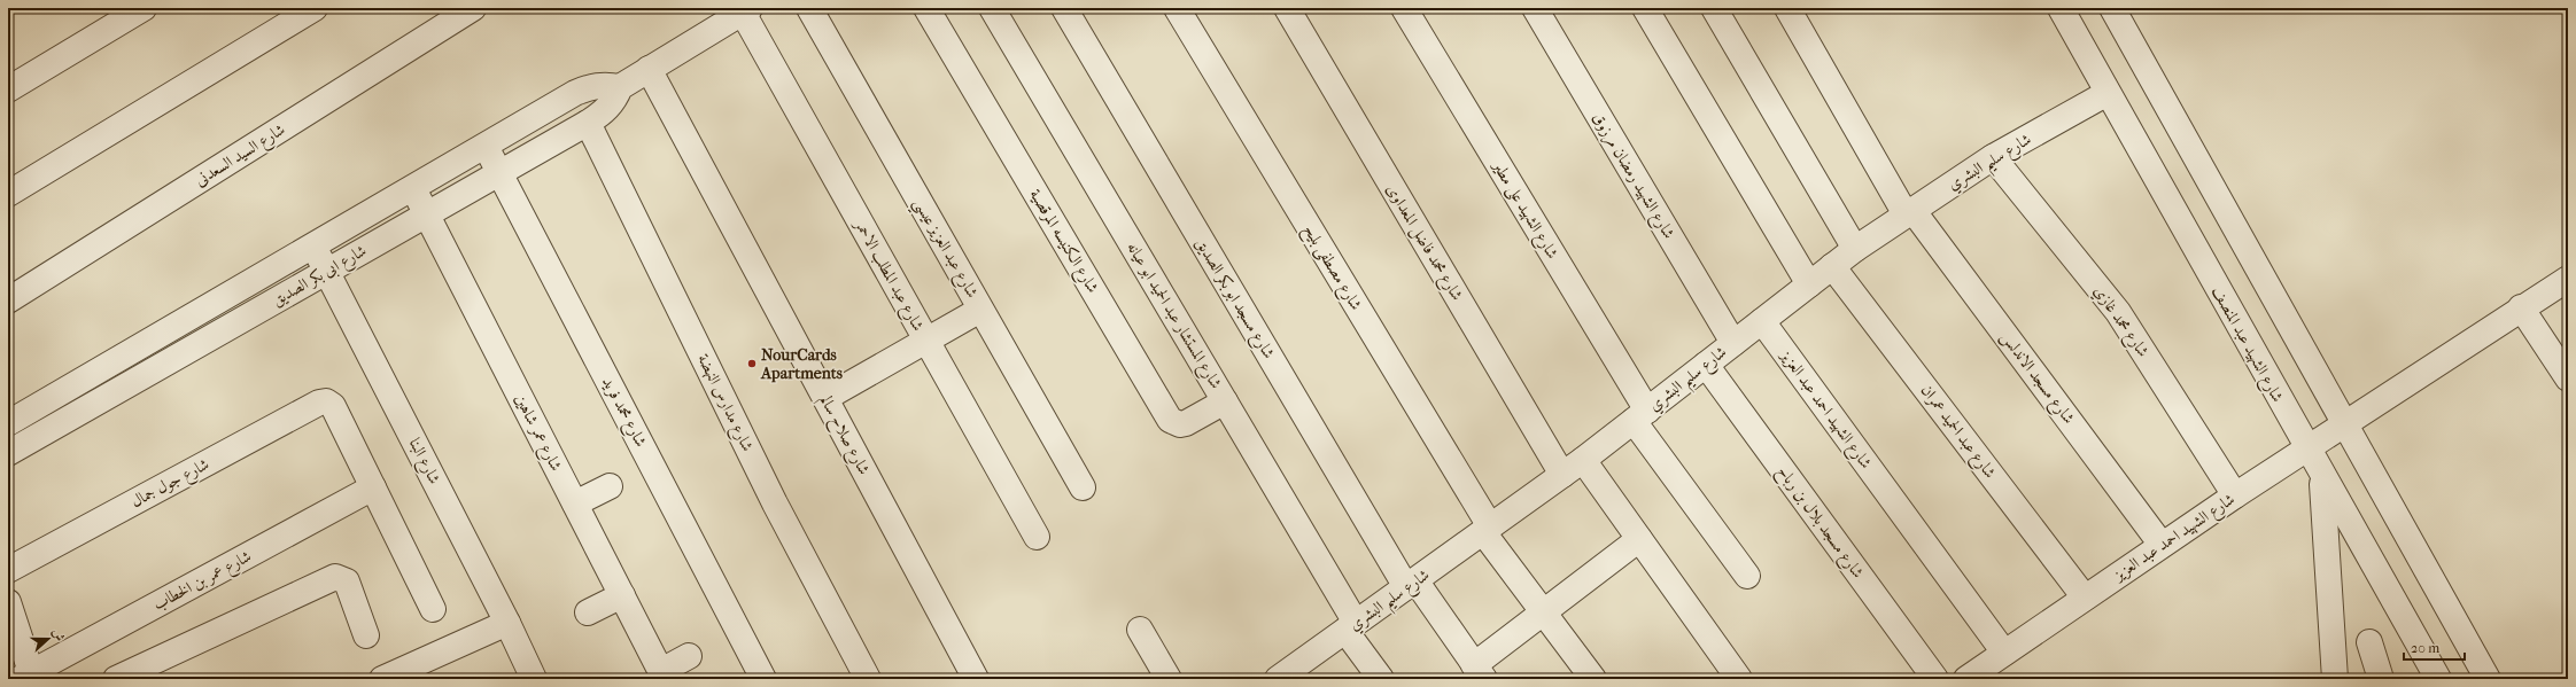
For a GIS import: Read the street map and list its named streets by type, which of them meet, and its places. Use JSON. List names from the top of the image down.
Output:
{
  "streets": {
    "street": [
      "شارع السيد السعدنى",
      "شارع سليم البشري",
      "شارع الشهيد رمضان مرزوق",
      "شارع الشهيد على مطير",
      "شارع الكنيسه المرقصية",
      "شارع محمد فاضل المعداوى",
      "شارع عبد العزيز عيسي",
      "شارع مصطفى بليح",
      "شارع ابى بكر الصديق",
      "شارع عبد المطلب الاحمر",
      "شارع مسجد ابو بكر الصديق",
      "شارع المستشار عبد الحميد ابو عيانه",
      "شارع محمد غازي",
      "شارع الشهيد عبد المنصف",
      "شارع مسجد الاندلس",
      "شارع مدارس النهضة",
      "شارع الشهيد احمد عبد العزيز",
      "شارع محمد فريد",
      "شارع عبد الحميد عمران",
      "شارع عمر شاهين",
      "شارع صلاح سالم",
      "شارع البنا",
      "شارع جول جمال",
      "شارع مسجد بلال بن رباح",
      "شارع عمر بن الخطاب"
    ]
  },
  "crossings": [
    ["شارع سليم البشري", "شارع الشهيد رمضان مرزوق"],
    ["شارع سليم البشري", "شارع الشهيد على مطير"],
    ["شارع سليم البشري", "شارع محمد فاضل المعداوى"],
    ["شارع سليم البشري", "شارع مصطفى بليح"],
    ["شارع سليم البشري", "شارع مسجد ابو بكر الصديق"],
    ["شارع سليم البشري", "شارع المستشار عبد الحميد ابو عيانه"],
    ["شارع سليم البشري", "شارع محمد غازي"],
    ["شارع سليم البشري", "شارع الشهيد عبد المنصف"],
    ["شارع سليم البشري", "شارع مسجد الاندلس"],
    ["شارع سليم البشري", "شارع الشهيد احمد عبد العزيز"],
    ["شارع سليم البشري", "شارع عبد الحميد عمران"],
    ["شارع سليم البشري", "شارع مسجد بلال بن رباح"],
    ["شارع الكنيسه المرقصية", "شارع المستشار عبد الحميد ابو عيانه"],
    ["شارع ابى بكر الصديق", "شارع عبد المطلب الاحمر"],
    ["شارع ابى بكر الصديق", "شارع مدارس النهضة"],
    ["شارع ابى بكر الصديق", "شارع محمد فريد"],
    ["شارع ابى بكر الصديق", "شارع عمر شاهين"],
    ["شارع ابى بكر الصديق", "شارع صلاح سالم"],
    ["شارع ابى بكر الصديق", "شارع البنا"],
    ["شارع محمد غازي", "شارع الشهيد احمد عبد العزيز"],
    ["شارع الشهيد عبد المنصف", "شارع الشهيد احمد عبد العزيز"],
    ["شارع مسجد الاندلس", "شارع الشهيد احمد عبد العزيز"],
    ["شارع الشهيد احمد عبد العزيز", "شارع عبد الحميد عمران"],
    ["شارع جول جمال", "شارع عمر بن الخطاب"]
  ],
  "places": ["NourCards Apartments"],
  "scale_bar": "20 m",
  "north": "right"
}
